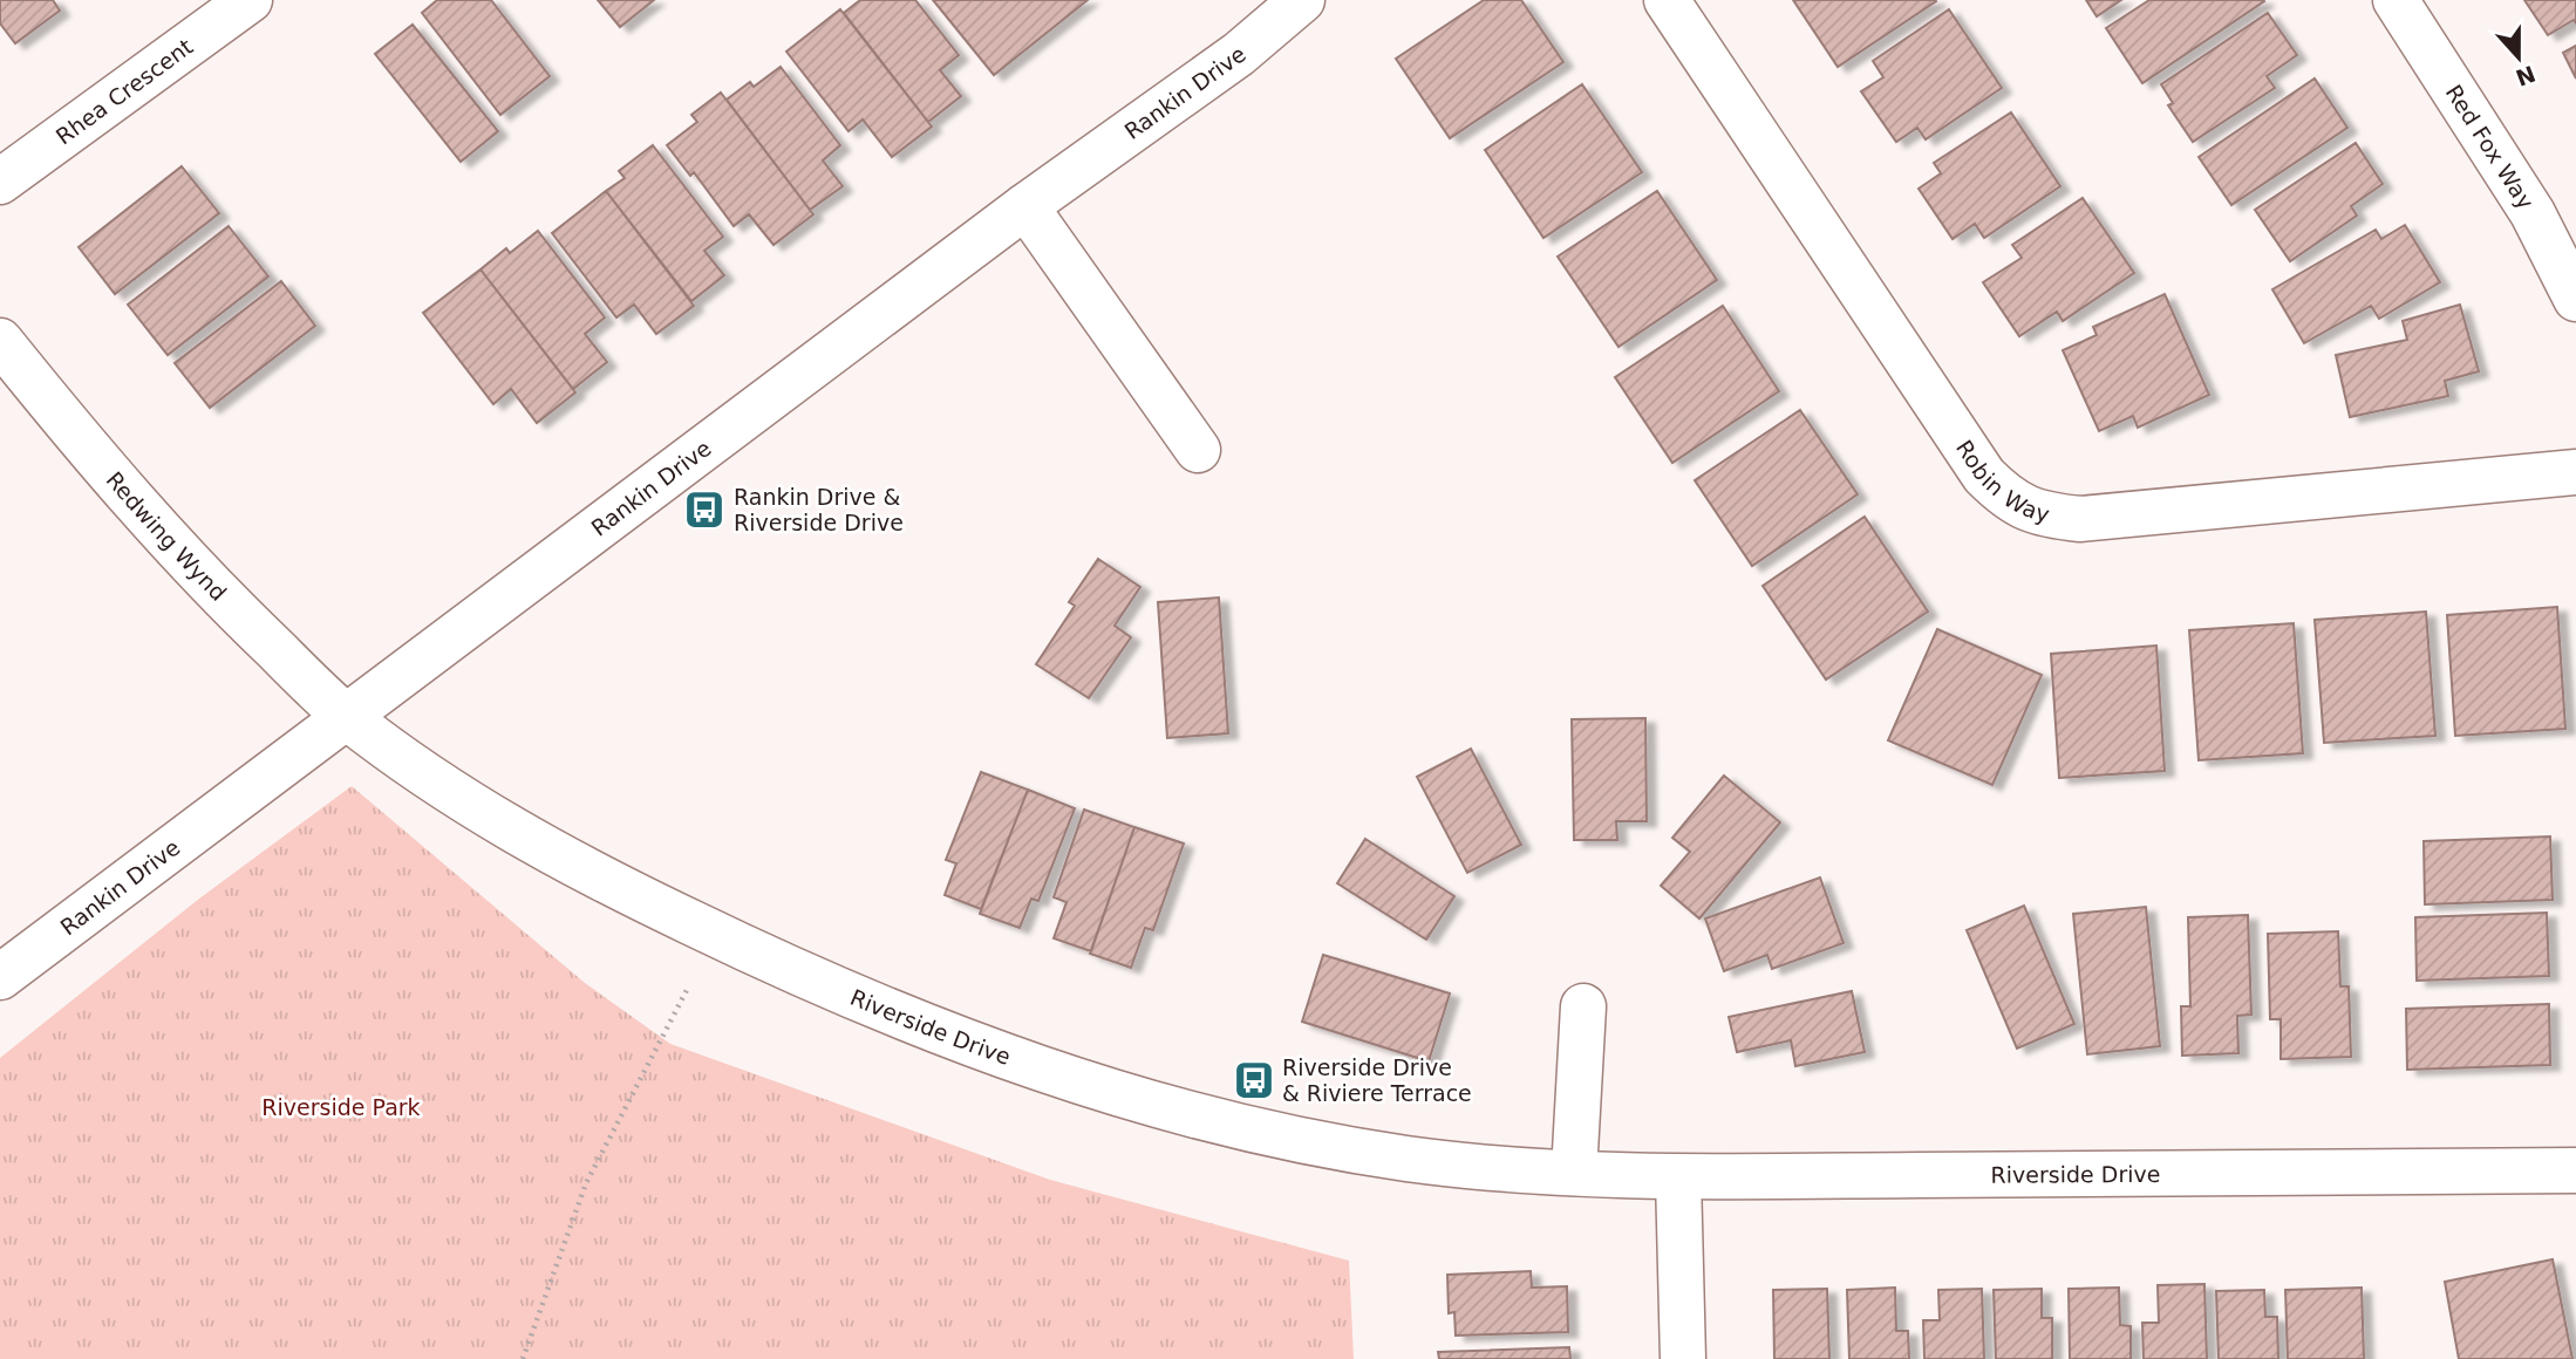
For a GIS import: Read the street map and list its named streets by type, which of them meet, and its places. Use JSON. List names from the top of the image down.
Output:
{
  "streets": {
    "street": [
      "Rhea Crescent",
      "Rankin Drive",
      "Red Fox Way",
      "Robin Way",
      "Redwing Wynd",
      "Riverside Drive"
    ]
  },
  "crossings": [
    ["Rankin Drive", "Redwing Wynd"],
    ["Rankin Drive", "Riverside Drive"],
    ["Redwing Wynd", "Riverside Drive"]
  ],
  "parks": ["Riverside Park"],
  "places": {
    "bus stop": ["Rankin Drive & Riverside Drive", "Riverside Drive & Riviere Terrace"]
  },
  "north": "bottom"
}
